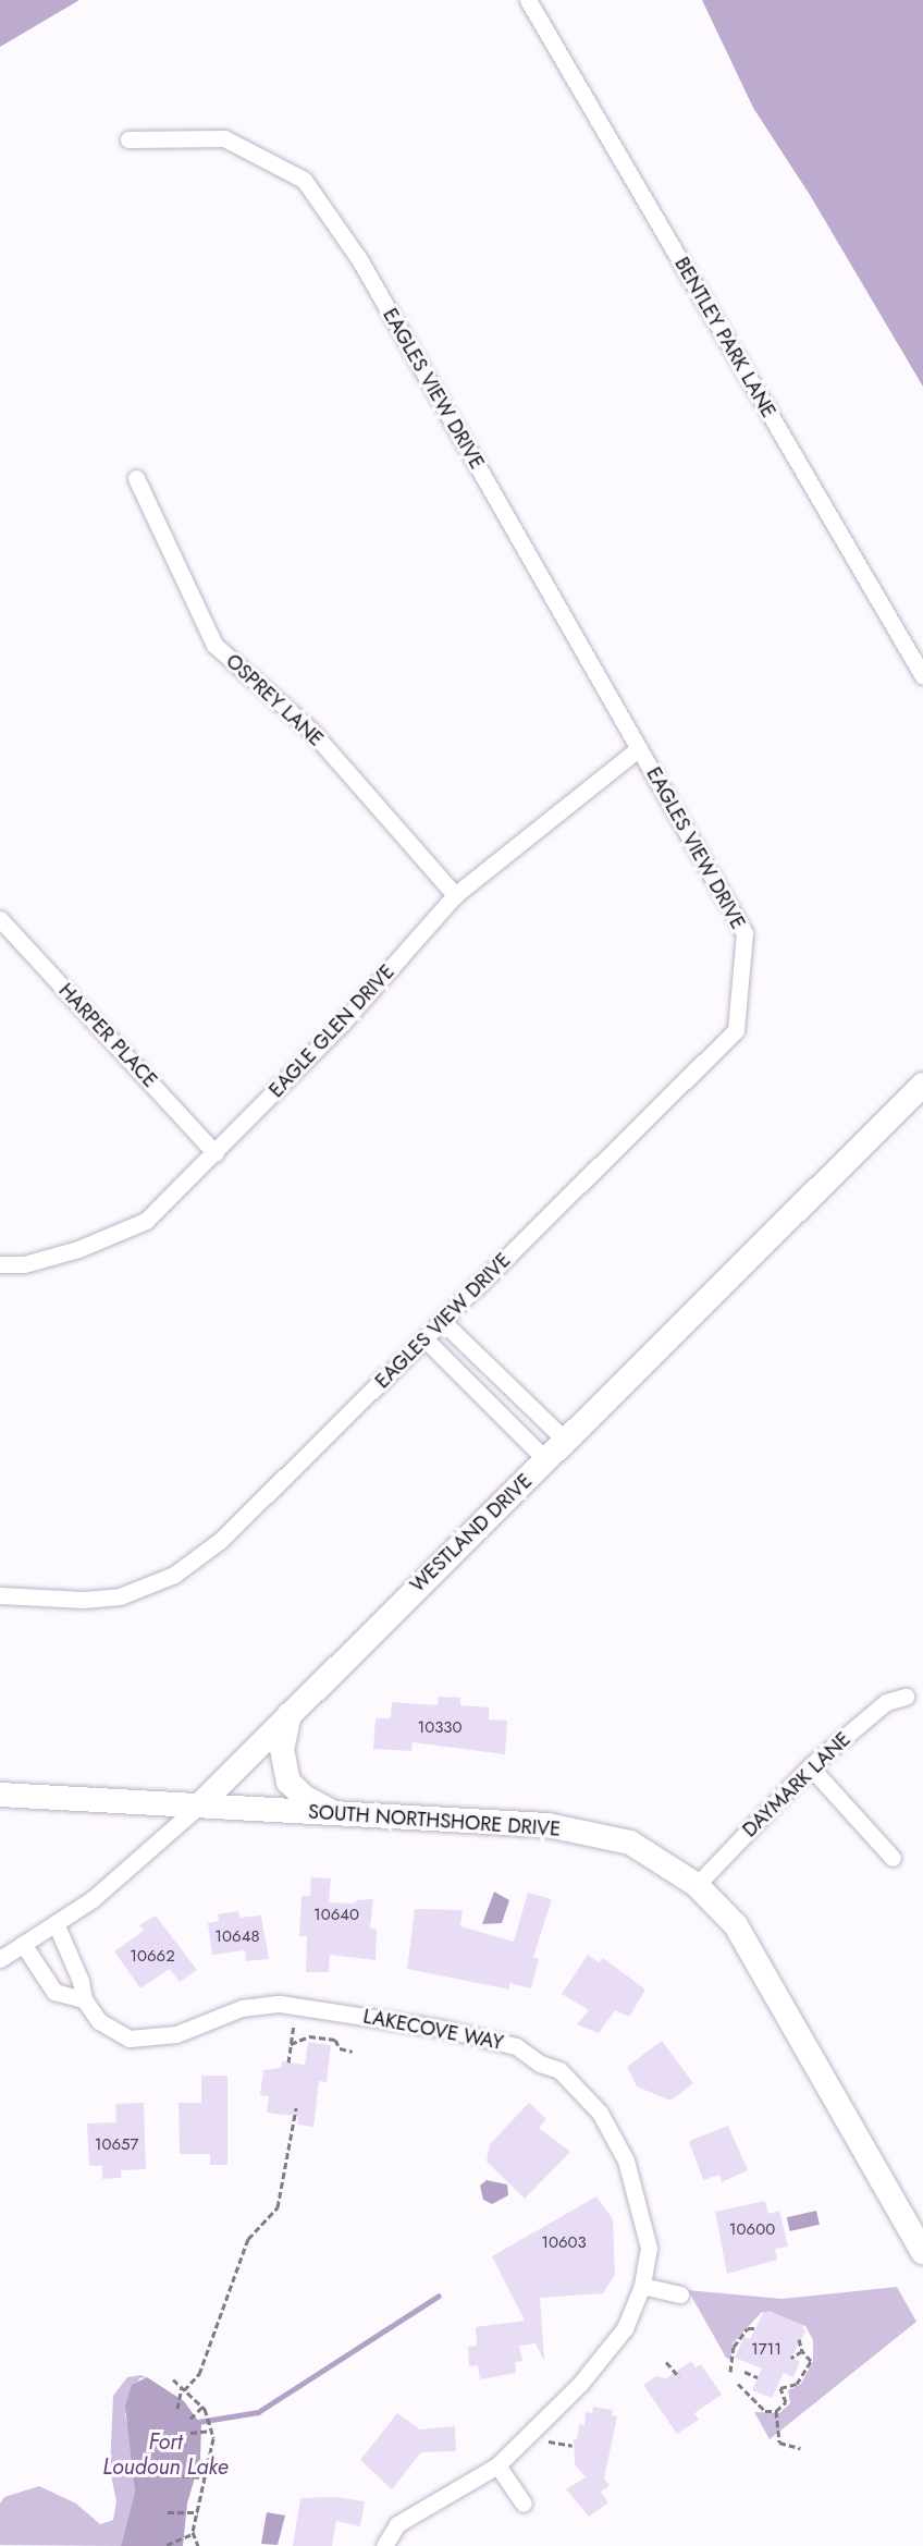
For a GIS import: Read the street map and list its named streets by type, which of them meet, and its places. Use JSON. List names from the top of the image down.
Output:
{
  "streets": {
    "main road": ["WESTLAND DRIVE", "SOUTH NORTHSHORE DRIVE"],
    "street": [
      "BENTLEY PARK LANE",
      "EAGLES VIEW DRIVE",
      "OSPREY LANE",
      "EAGLE GLEN DRIVE",
      "HARPER PLACE",
      "DAYMARK LANE",
      "LAKECOVE WAY"
    ]
  },
  "crossings": [
    ["EAGLES VIEW DRIVE", "EAGLE GLEN DRIVE"],
    ["OSPREY LANE", "EAGLE GLEN DRIVE"],
    ["EAGLE GLEN DRIVE", "HARPER PLACE"],
    ["WESTLAND DRIVE", "SOUTH NORTHSHORE DRIVE"],
    ["WESTLAND DRIVE", "LAKECOVE WAY"],
    ["DAYMARK LANE", "SOUTH NORTHSHORE DRIVE"]
  ],
  "water": ["Fort Loudoun Lake"],
  "house_numbers": [
    "10330",
    "10640",
    "10648",
    "10662",
    "10657",
    "10600",
    "10603",
    "1711"
  ]
}
